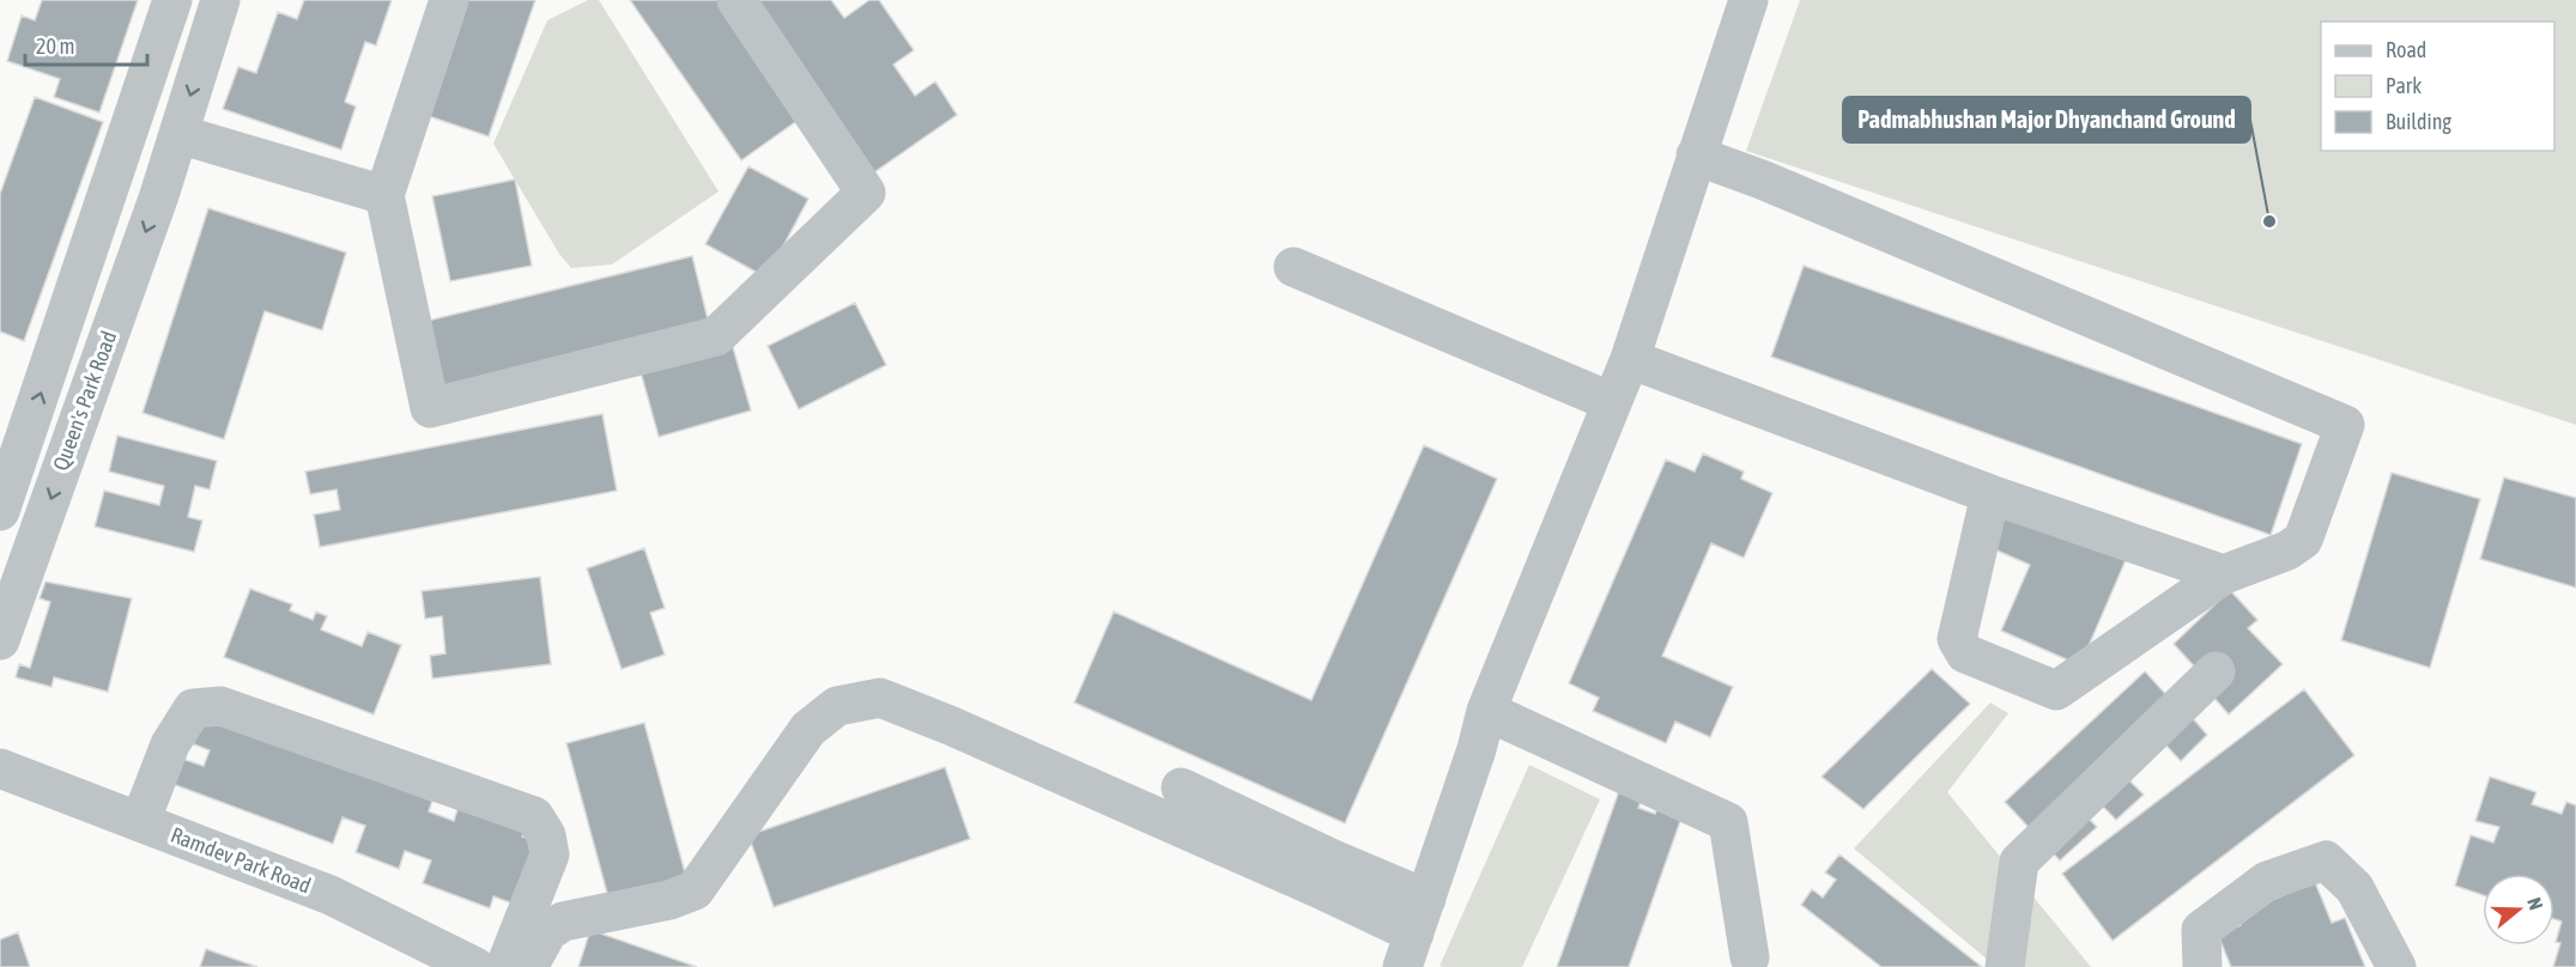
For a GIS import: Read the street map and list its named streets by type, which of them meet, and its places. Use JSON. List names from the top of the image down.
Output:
{
  "streets": {
    "street": ["Queen's Park Road", "Ramdev Park Road"]
  },
  "places": ["Padmabhushan Major Dhyanchand Ground"],
  "legend": ["Road", "Park", "Building"],
  "scale_bar": "20 m",
  "north": "right"
}
